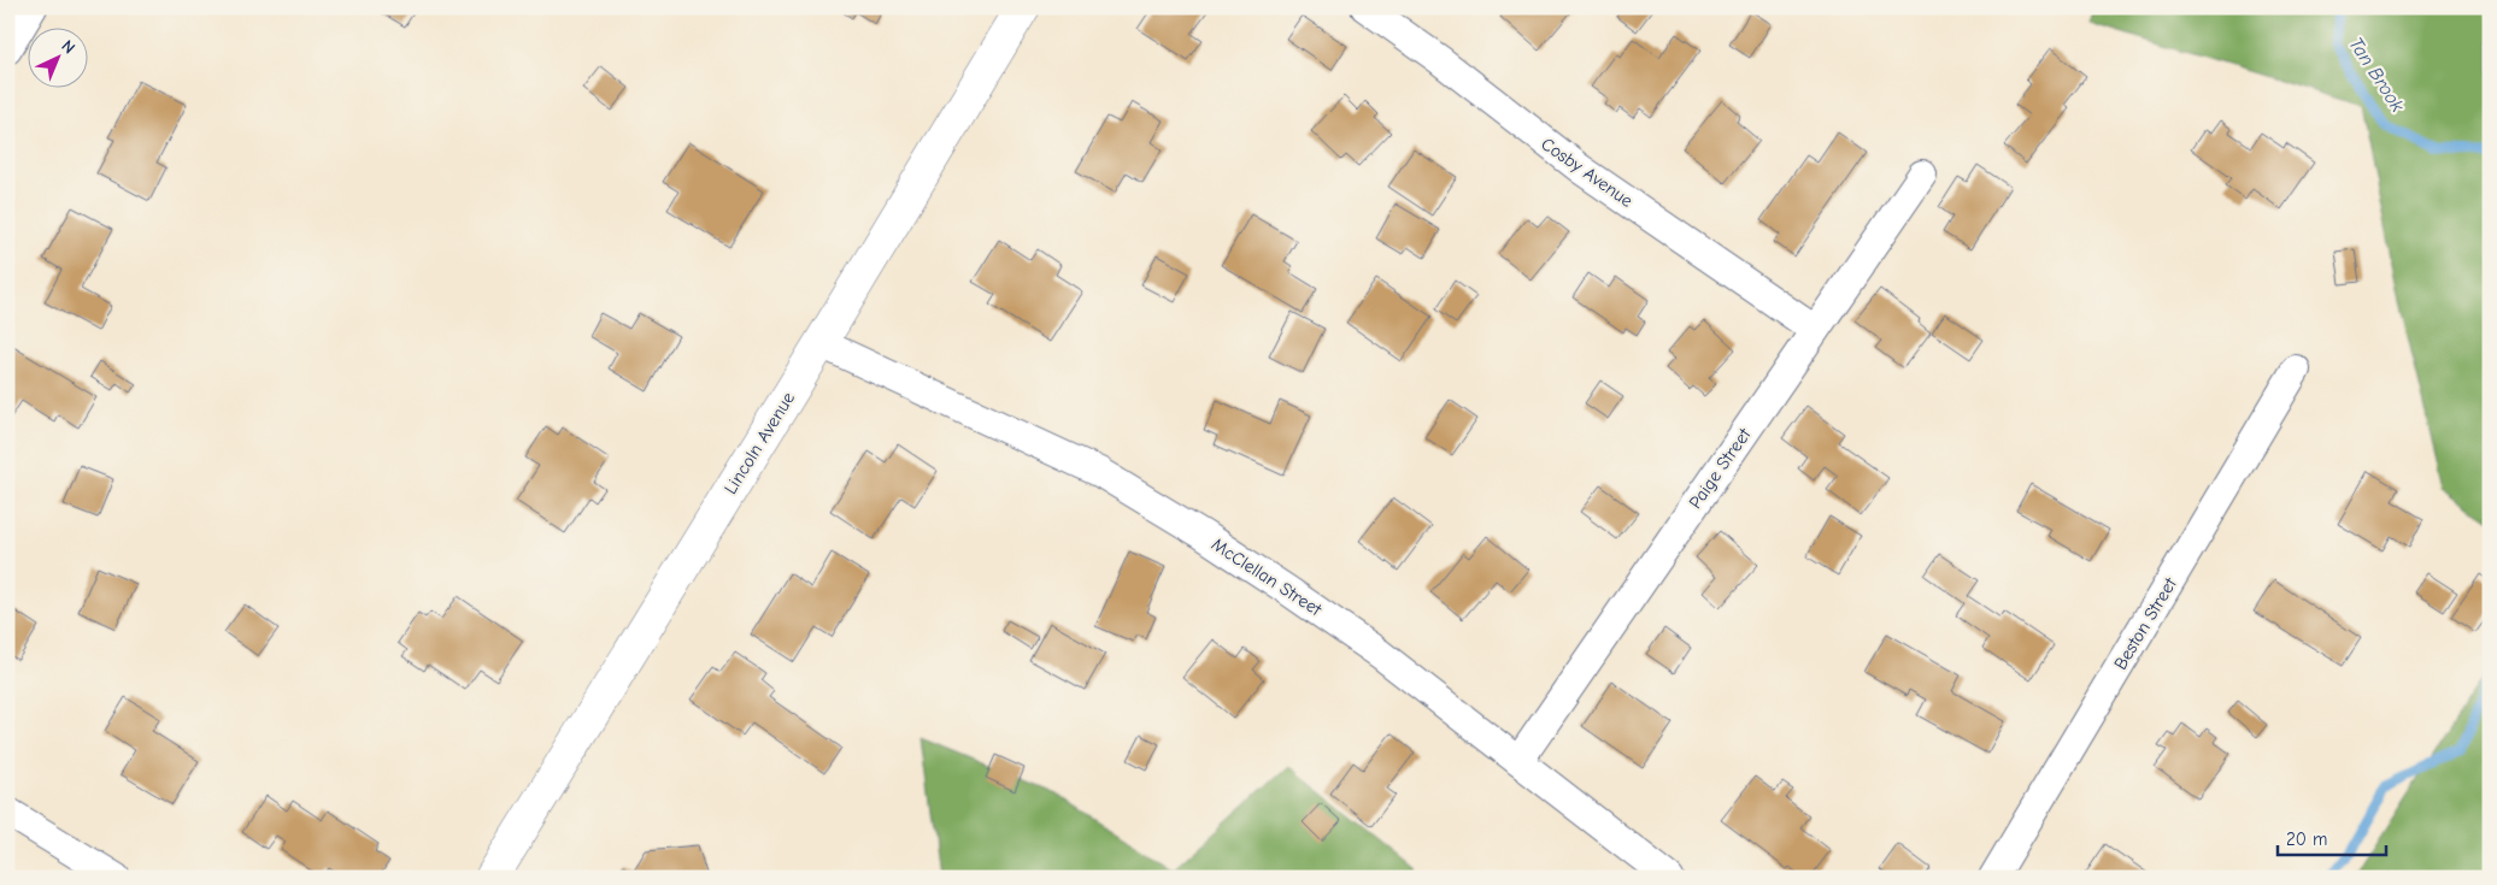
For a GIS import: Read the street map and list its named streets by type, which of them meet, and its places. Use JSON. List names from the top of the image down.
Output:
{
  "streets": {
    "street": [
      "Cosby Avenue",
      "Lincoln Avenue",
      "Paige Street",
      "McClellan Street",
      "Beston Street"
    ]
  },
  "crossings": [
    ["Cosby Avenue", "Paige Street"],
    ["Lincoln Avenue", "McClellan Street"],
    ["Paige Street", "McClellan Street"]
  ],
  "water": ["Tan Brook"],
  "scale_bar": "20 m",
  "north": "top right"
}
